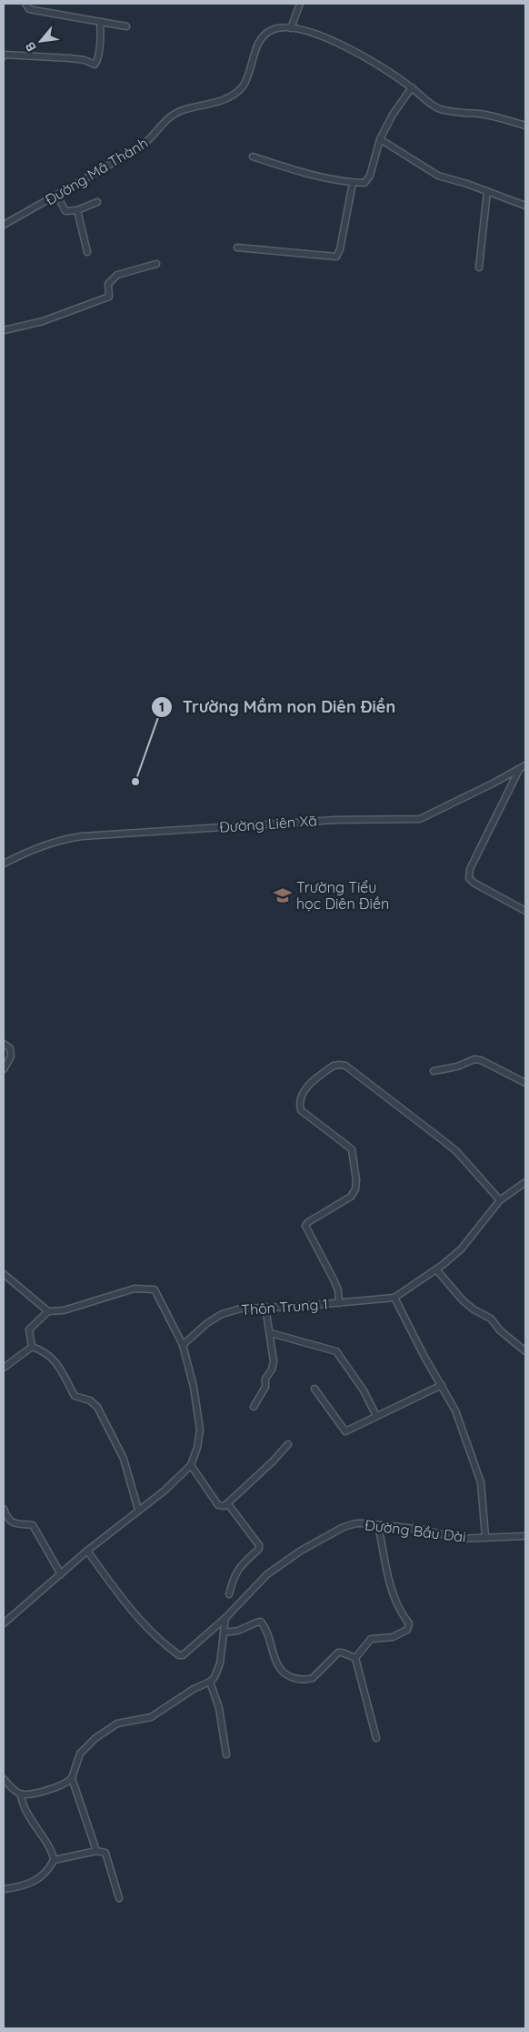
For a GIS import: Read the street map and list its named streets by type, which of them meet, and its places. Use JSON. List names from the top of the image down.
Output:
{
  "streets": {
    "street": [
      "Đường Mâ Thành",
      "Đường Liên Xã",
      "Thôn Trung 1",
      "Đường Bầu Dài"
    ]
  },
  "places": {
    "other": ["Trường Mầm non Diên Điền"],
    "school or university": ["Trường Tiểu học Diên Điền"]
  },
  "north": "bottom left"
}
